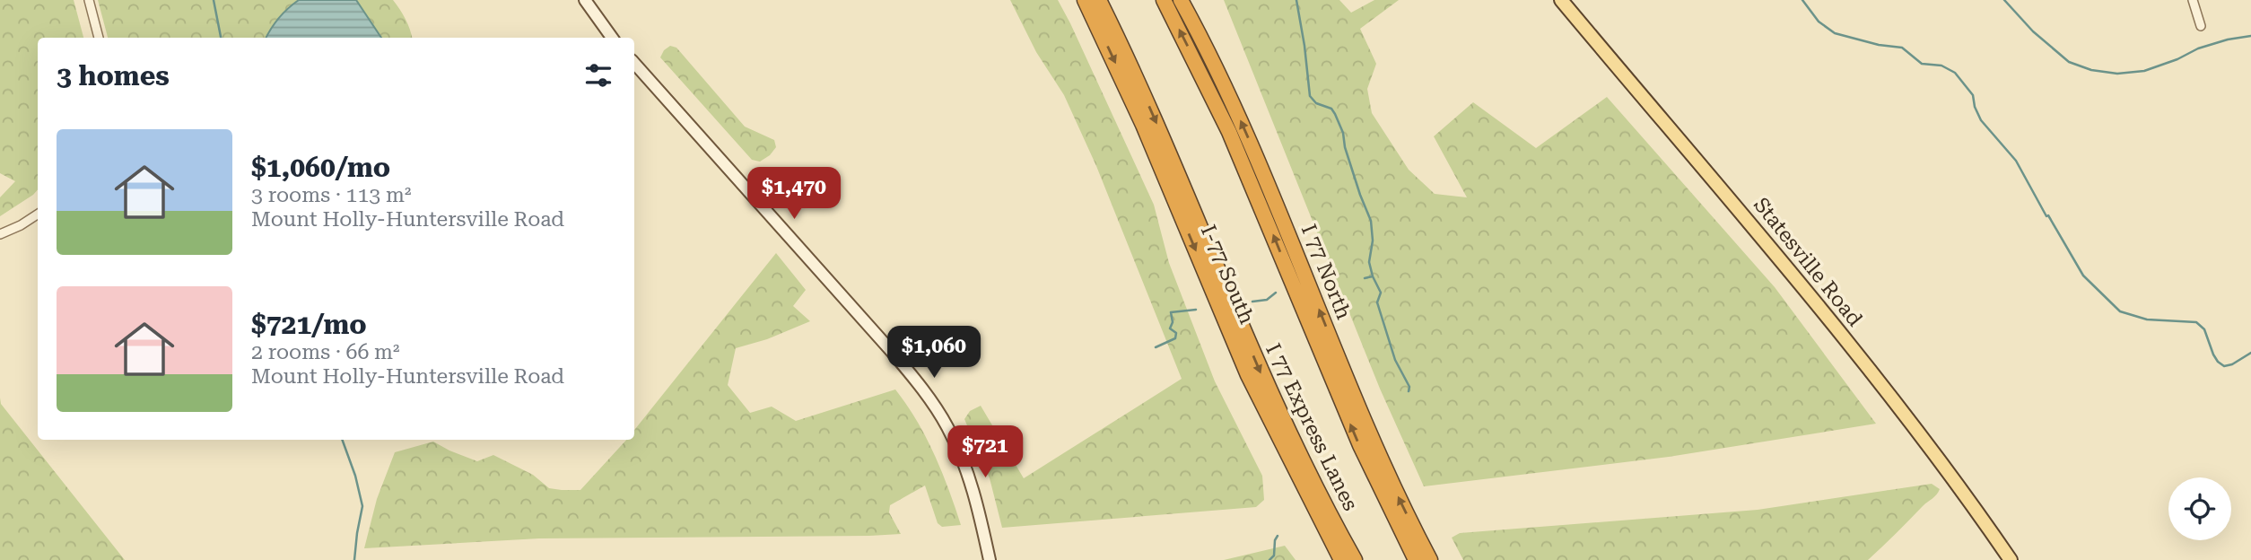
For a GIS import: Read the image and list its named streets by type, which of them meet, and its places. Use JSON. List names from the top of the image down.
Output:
{
  "streets": {
    "highway": ["I 77 North", "I-77 South", "I 77 Express Lanes"],
    "main road": ["Statesville Road"]
  },
  "one_way": ["I 77 North", "I-77 South"],
  "page": {
    "heading": "3 homes",
    "list": [
      {
        "name": "$1,060/mo",
        "note": "3 rooms · 113 m² · Mount Holly-Huntersville Road"
      },
      {
        "name": "$721/mo",
        "note": "2 rooms · 66 m² · Mount Holly-Huntersville Road"
      }
    ],
    "price": ["$1,470", "$1,060", "$721"]
  }
}
